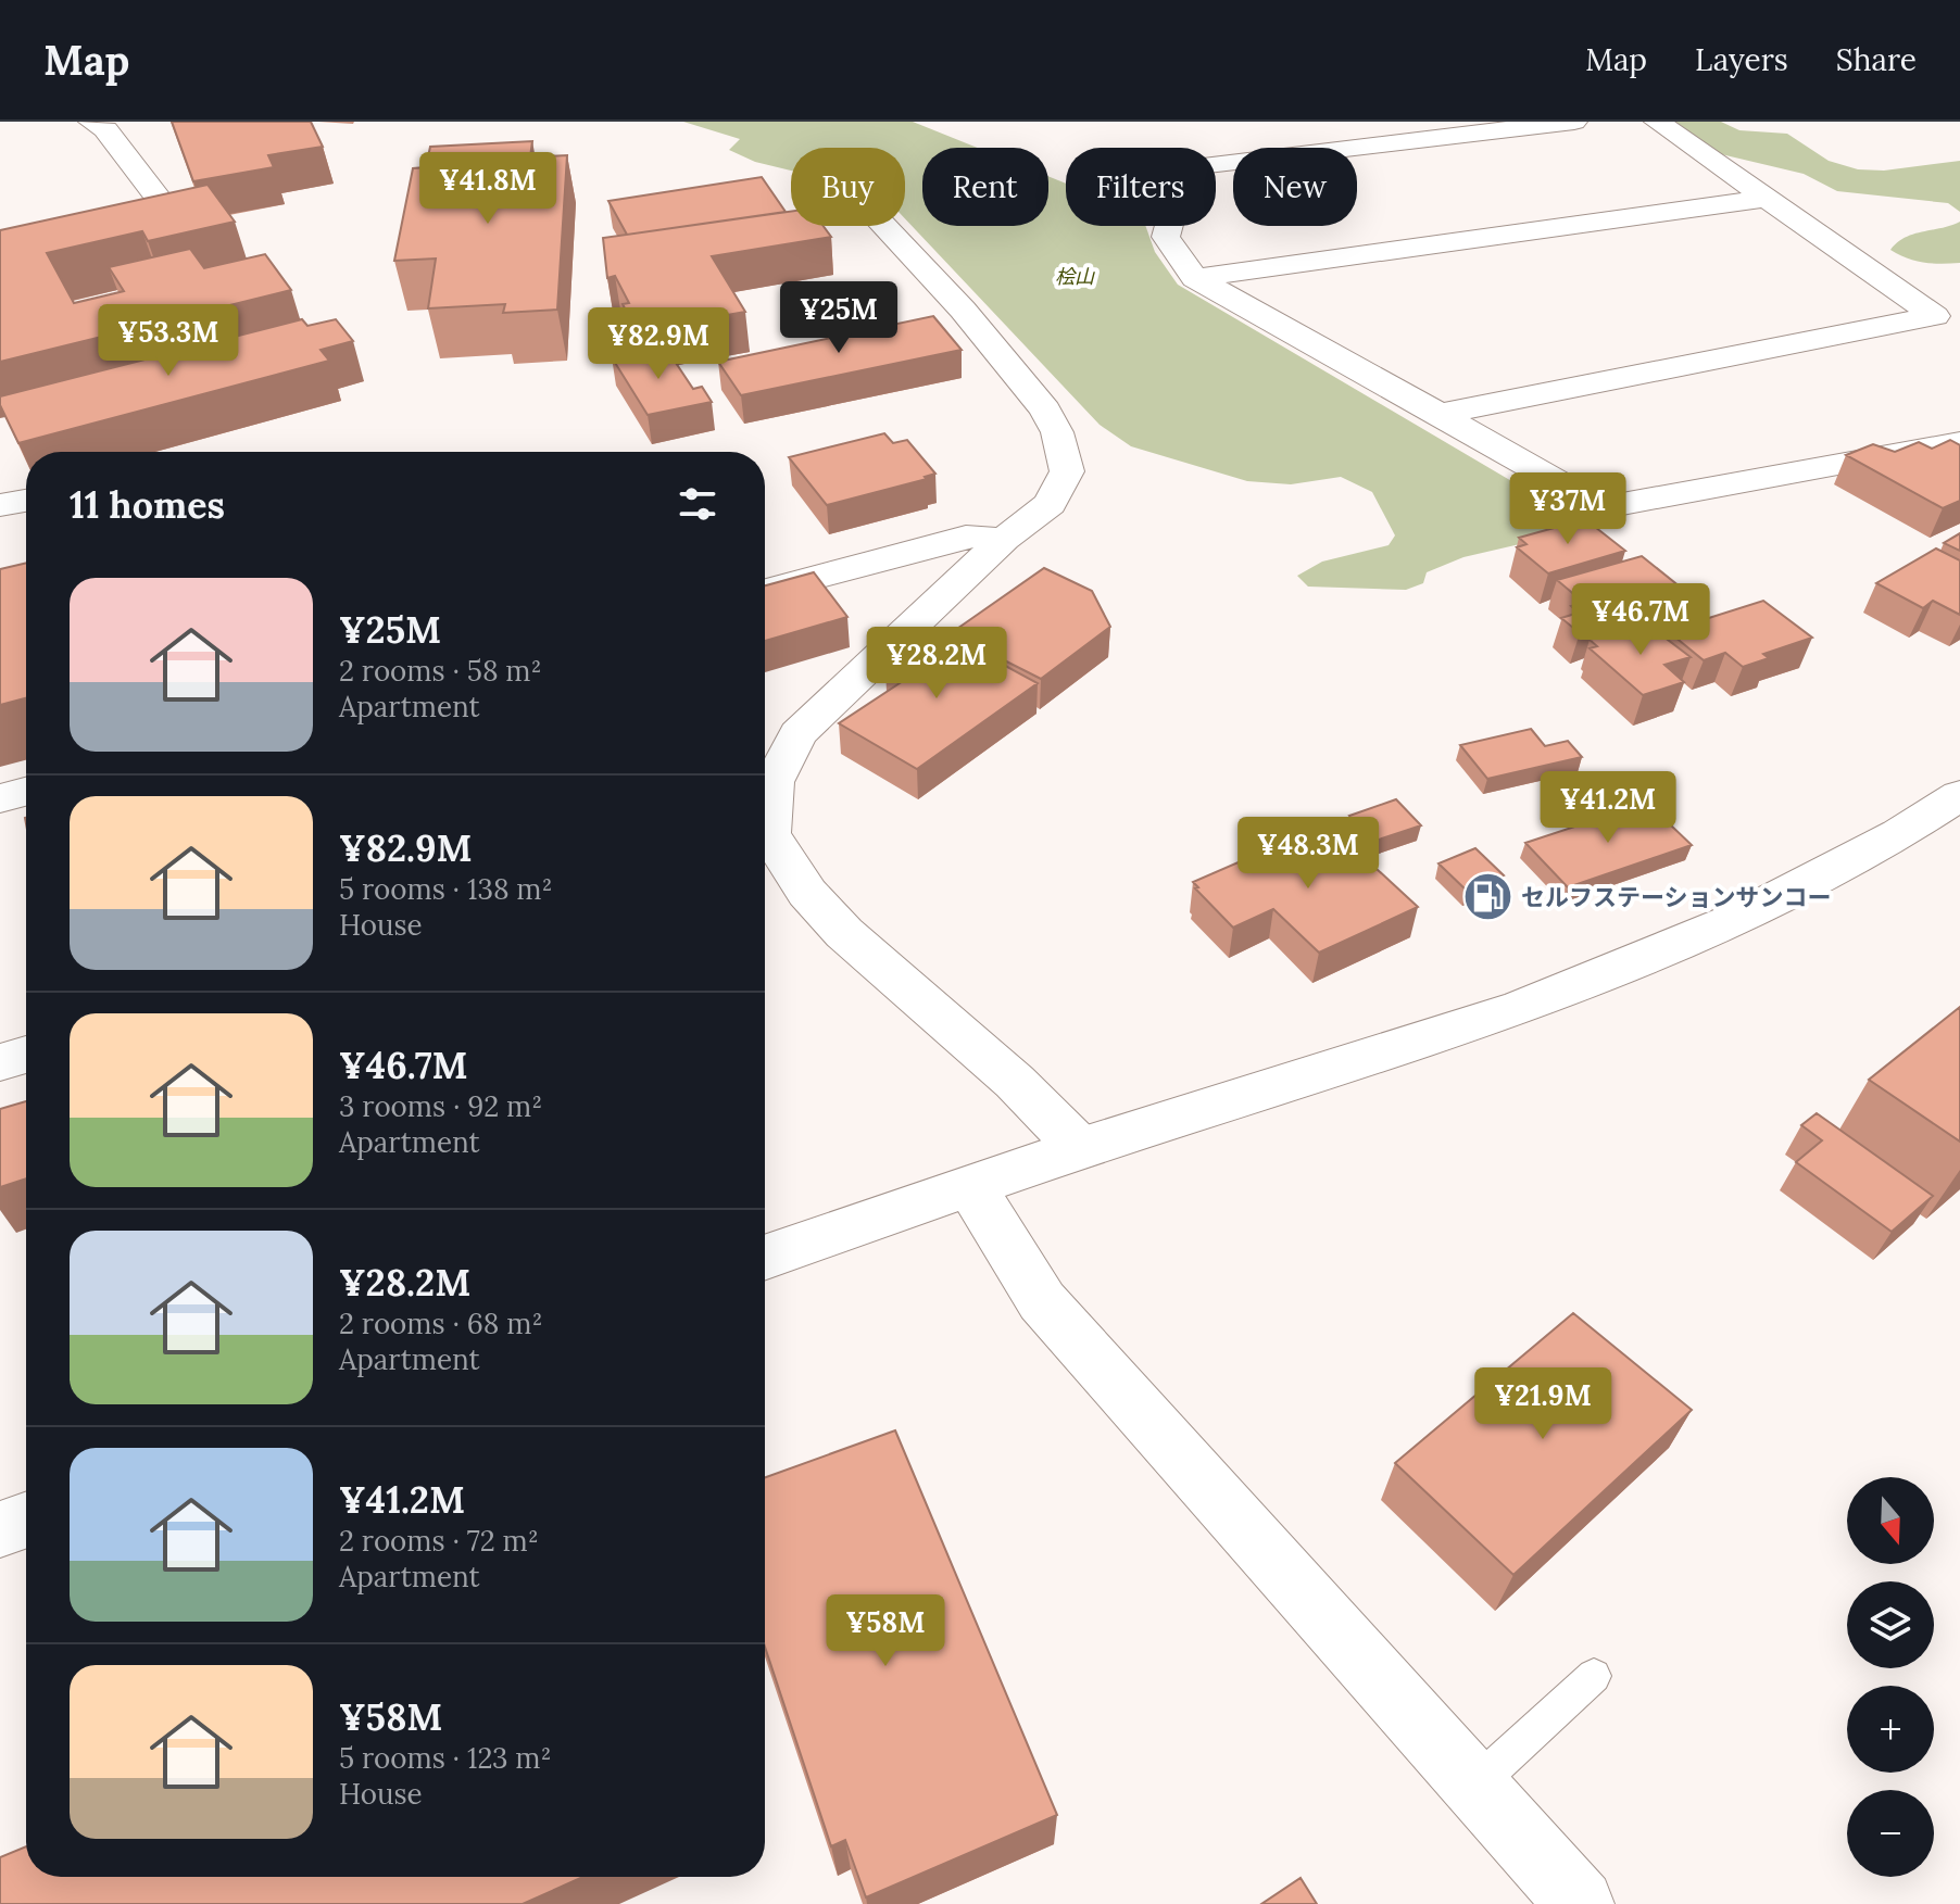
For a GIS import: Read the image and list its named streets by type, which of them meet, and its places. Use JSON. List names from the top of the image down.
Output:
{
  "parks": ["桧山"],
  "places": {
    "fuel station": ["セルフステーションサンコー"]
  },
  "north": "bottom",
  "page": {
    "header": "Map",
    "nav": ["Map", "Layers", "Share"],
    "chip": [
      "Buy",
      "Rent",
      "Filters",
      "New"
    ],
    "price": [
      "¥41.8M",
      "¥25M",
      "¥53.3M",
      "¥82.9M",
      "¥37M",
      "¥46.7M",
      "¥28.2M",
      "¥41.2M",
      "¥48.3M",
      "¥21.9M",
      "¥58M"
    ],
    "heading": "11 homes",
    "list": [
      {
        "name": "¥25M",
        "note": "2 rooms · 58 m² · Apartment"
      },
      {
        "name": "¥82.9M",
        "note": "5 rooms · 138 m² · House"
      },
      {
        "name": "¥46.7M",
        "note": "3 rooms · 92 m² · Apartment"
      },
      {
        "name": "¥28.2M",
        "note": "2 rooms · 68 m² · Apartment"
      },
      {
        "name": "¥41.2M",
        "note": "2 rooms · 72 m² · Apartment"
      },
      {
        "name": "¥58M",
        "note": "5 rooms · 123 m² · House"
      }
    ],
    "map_buttons": ["+", "−"]
  }
}
